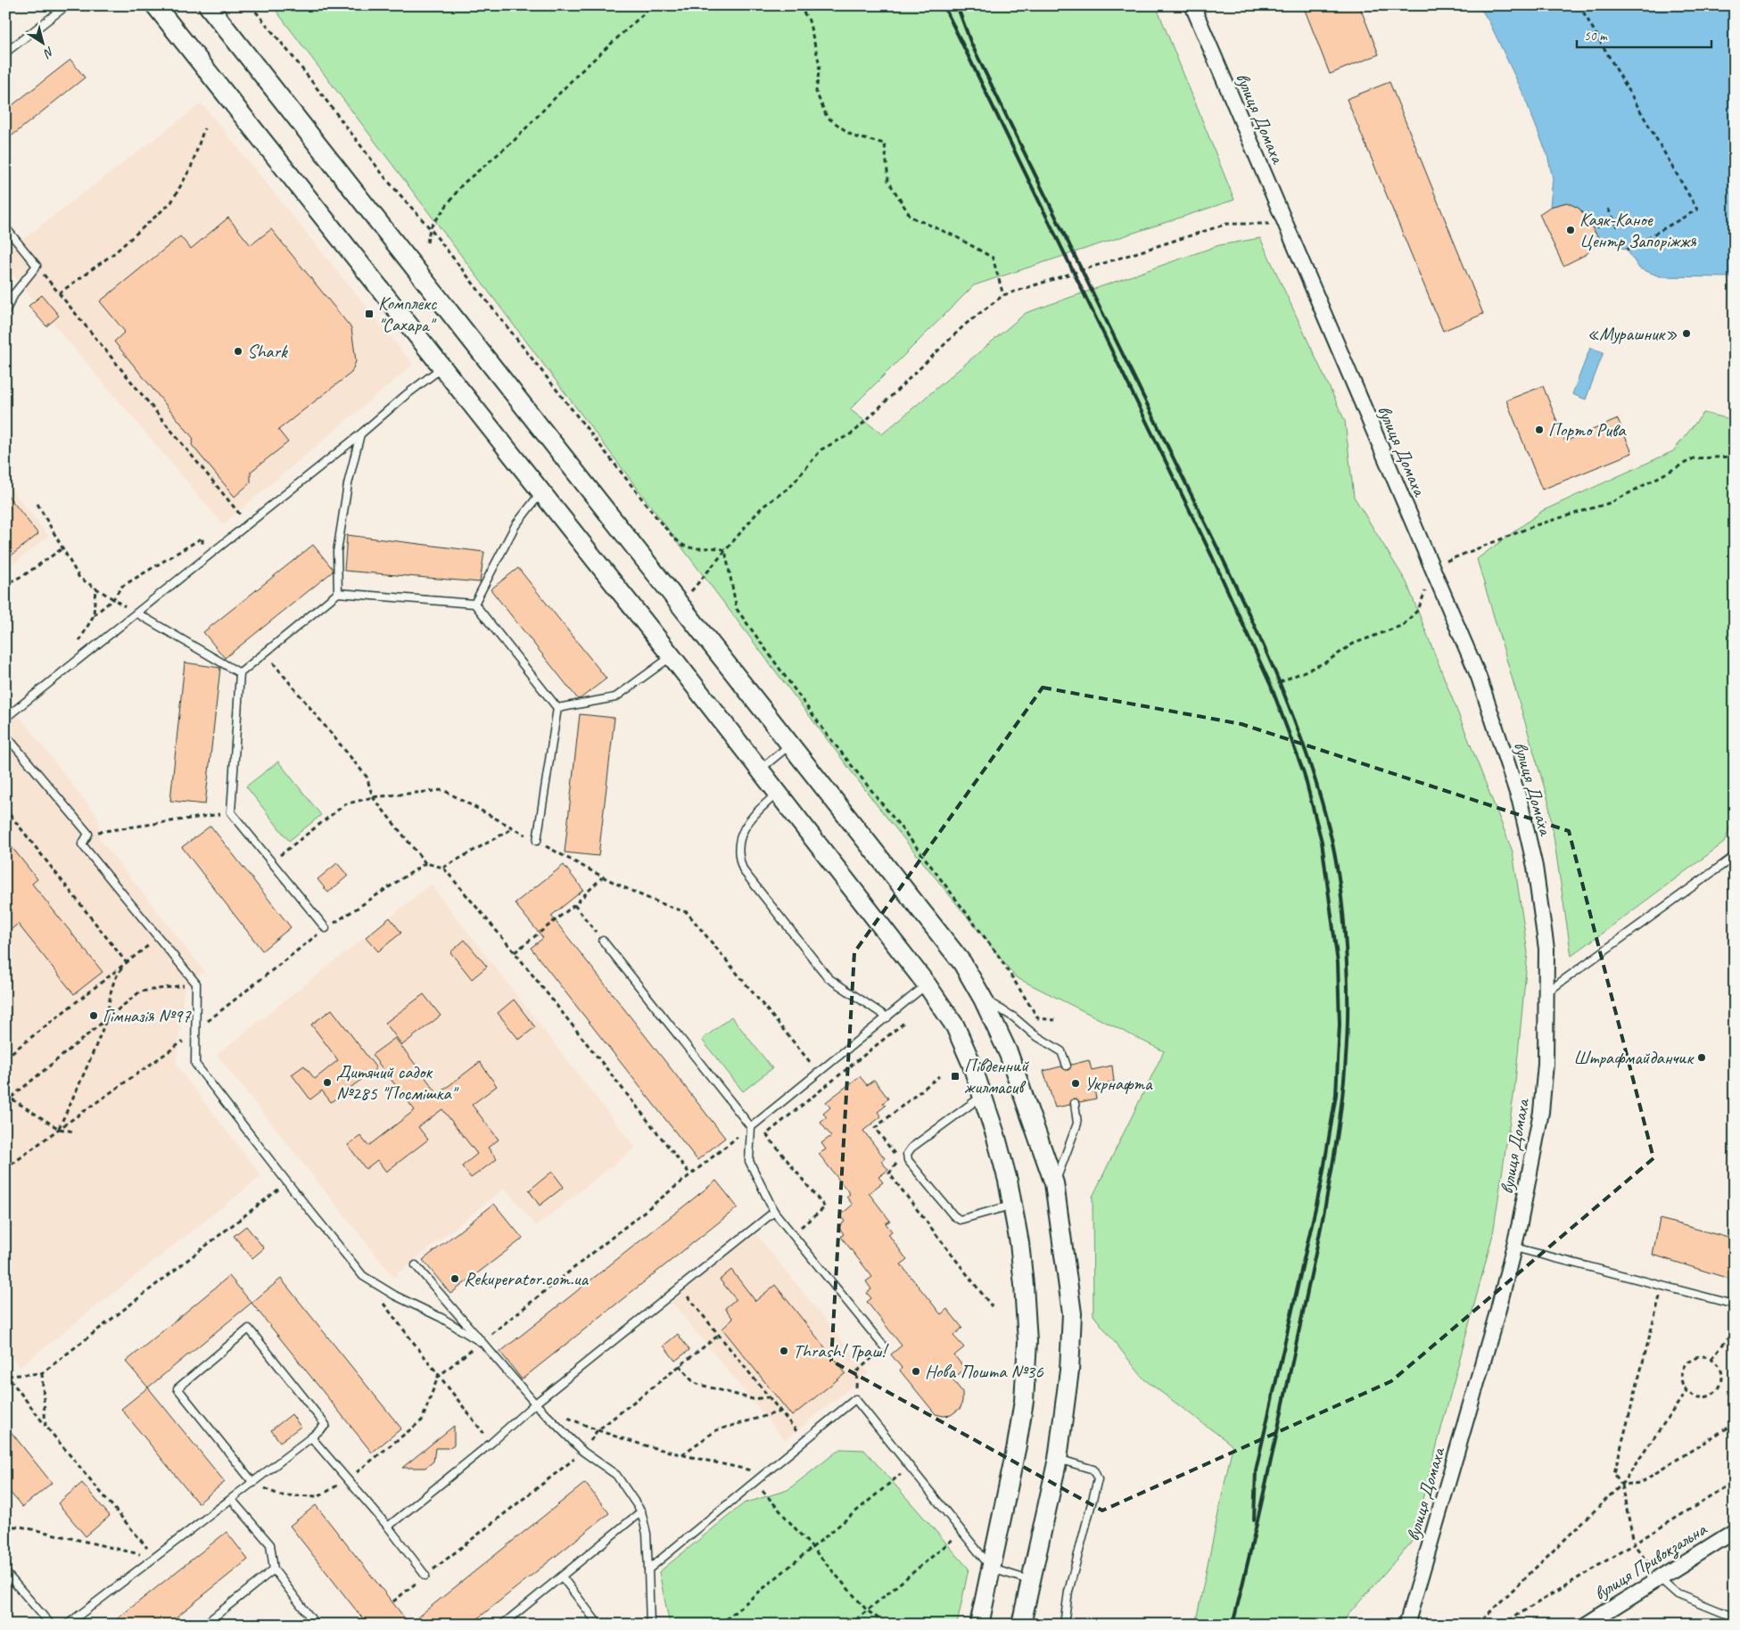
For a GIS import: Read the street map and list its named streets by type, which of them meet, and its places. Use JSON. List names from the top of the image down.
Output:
{
  "streets": {
    "street": ["вулиця Домаха", "вулиця Привокзальна"]
  },
  "places": {
    "other": [
      "Каяк-Каное Центр Запоріжжя",
      "«Мурашник»",
      "Shark",
      "Порто Рива",
      "Гімназія №97",
      "Штрафмайданчик",
      "Дитячий садок №285 \"Посмішка\"",
      "Укрнафта",
      "Rekuperator.com.ua",
      "Thrash! Траш!",
      "Нова Пошта №36"
    ],
    "transit": ["Комплекс \"Сахара\"", "Південний жилмасив"]
  },
  "scale_bar": "50 m",
  "north": "bottom right"
}
